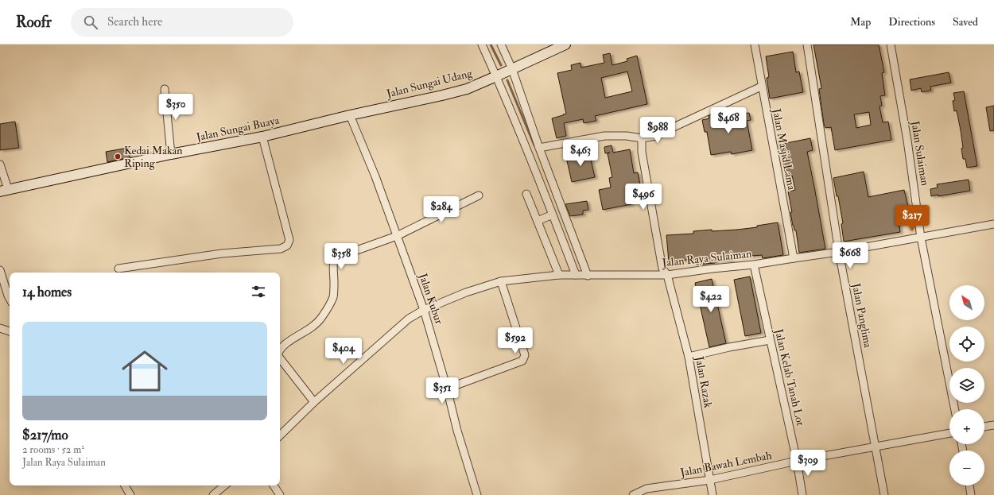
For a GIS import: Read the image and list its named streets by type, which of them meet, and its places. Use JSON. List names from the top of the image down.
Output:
{
  "streets": {
    "street": [
      "Jalan Sungai Udang",
      "Jalan Sungai Buaya",
      "Jalan Masjid Lama",
      "Jalan Sulaiman",
      "Jalan Raya Sulaiman",
      "Jalan Kubur",
      "Jalan Panglima",
      "Jalan Kelab Tanah Lot",
      "Jalan Razak",
      "Jalan Bawah Lembah"
    ]
  },
  "crossings": [
    ["Jalan Sungai Udang", "Jalan Sungai Buaya"],
    ["Jalan Sungai Udang", "Jalan Kubur"],
    ["Jalan Sungai Buaya", "Jalan Kubur"],
    ["Jalan Masjid Lama", "Jalan Raya Sulaiman"],
    ["Jalan Sulaiman", "Jalan Raya Sulaiman"],
    ["Jalan Raya Sulaiman", "Jalan Kubur"],
    ["Jalan Raya Sulaiman", "Jalan Panglima"],
    ["Jalan Raya Sulaiman", "Jalan Kelab Tanah Lot"],
    ["Jalan Raya Sulaiman", "Jalan Razak"],
    ["Jalan Panglima", "Jalan Bawah Lembah"],
    ["Jalan Kelab Tanah Lot", "Jalan Bawah Lembah"],
    ["Jalan Razak", "Jalan Bawah Lembah"]
  ],
  "places": ["Kedai Makan Riping"],
  "north": "top left",
  "page": {
    "header": "Roofr",
    "search": "Search here",
    "nav": ["Map", "Directions", "Saved"],
    "price": [
      "$350",
      "$468",
      "$988",
      "$463",
      "$496",
      "$284",
      "$217",
      "$668",
      "$358",
      "$422",
      "$592",
      "$404",
      "$351",
      "$309"
    ],
    "heading": "14 homes",
    "map_buttons": ["+", "−"],
    "list": [
      {
        "name": "$217/mo",
        "note": "2 rooms · 52 m² · Jalan Raya Sulaiman"
      }
    ]
  }
}
